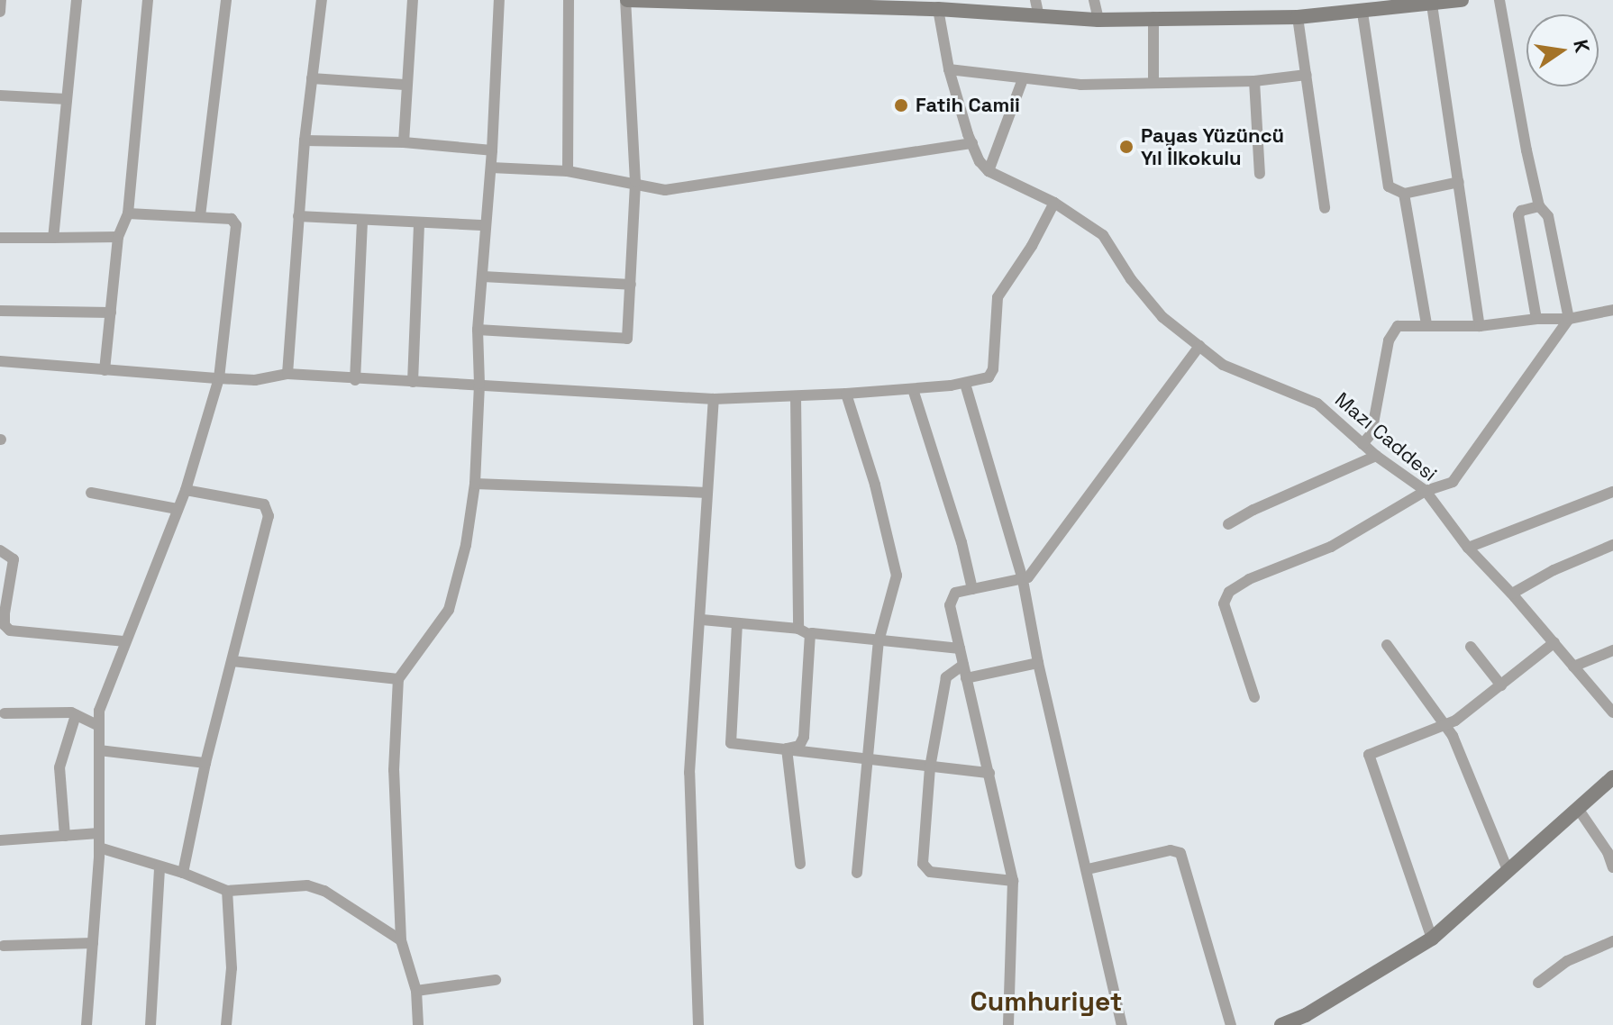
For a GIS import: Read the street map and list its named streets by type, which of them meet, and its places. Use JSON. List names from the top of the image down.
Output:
{
  "streets": {
    "street": ["Mazı Caddesi"]
  },
  "districts": ["Cumhuriyet"],
  "places": ["Fatih Camii", "Payas Yüzüncü Yıl İlkokulu"],
  "north": "right"
}
